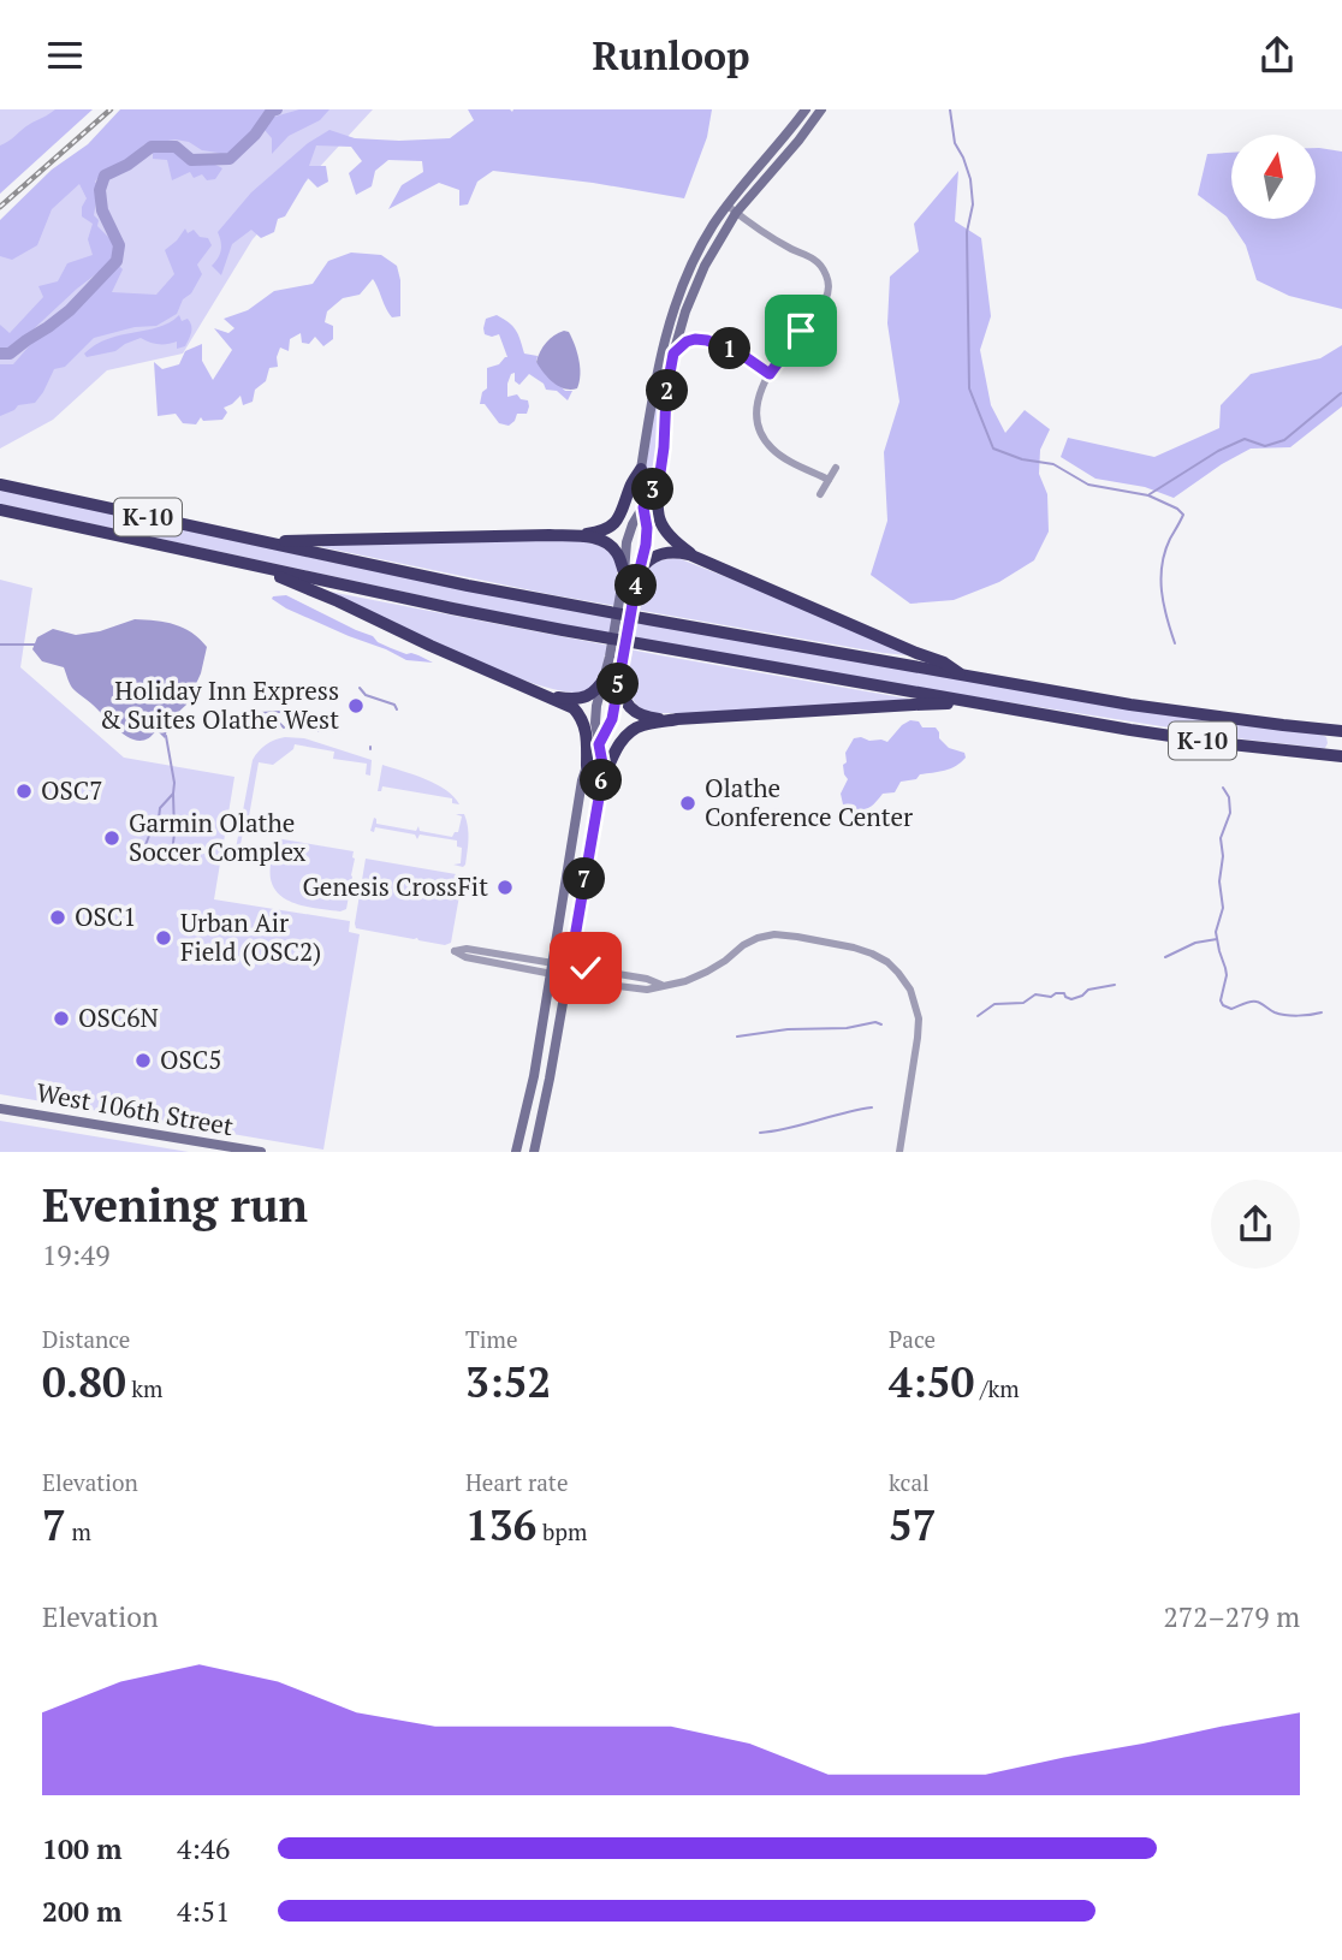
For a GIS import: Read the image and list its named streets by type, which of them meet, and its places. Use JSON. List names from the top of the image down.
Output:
{
  "streets": {
    "highway": ["K-10"],
    "main road": ["West 106th Street"]
  },
  "places": [
    "Holiday Inn Express & Suites Olathe West",
    "OSC7",
    "Olathe Conference Center",
    "Garmin Olathe Soccer Complex",
    "Genesis CrossFit",
    "OSC1",
    "Urban Air Field (OSC2)",
    "OSC6N",
    "OSC5"
  ],
  "north": "top",
  "page": {
    "header": "Runloop",
    "pins": [
      "1",
      "2",
      "3",
      "4",
      "5",
      "6",
      "7"
    ],
    "heading": ["Evening run", "19:49"],
    "stats": [
      ["Distance", "0.80 km"],
      ["Time", "3:52"],
      ["Pace", "4:50 /km"],
      ["Elevation", "7 m"],
      ["Heart rate", "136 bpm"],
      ["kcal", "57"]
    ],
    "chart": ["Elevation", "272–279 m"],
    "list": [
      {
        "name": "100 m",
        "note": "4:46"
      },
      {
        "name": "200 m",
        "note": "4:51"
      }
    ]
  }
}
